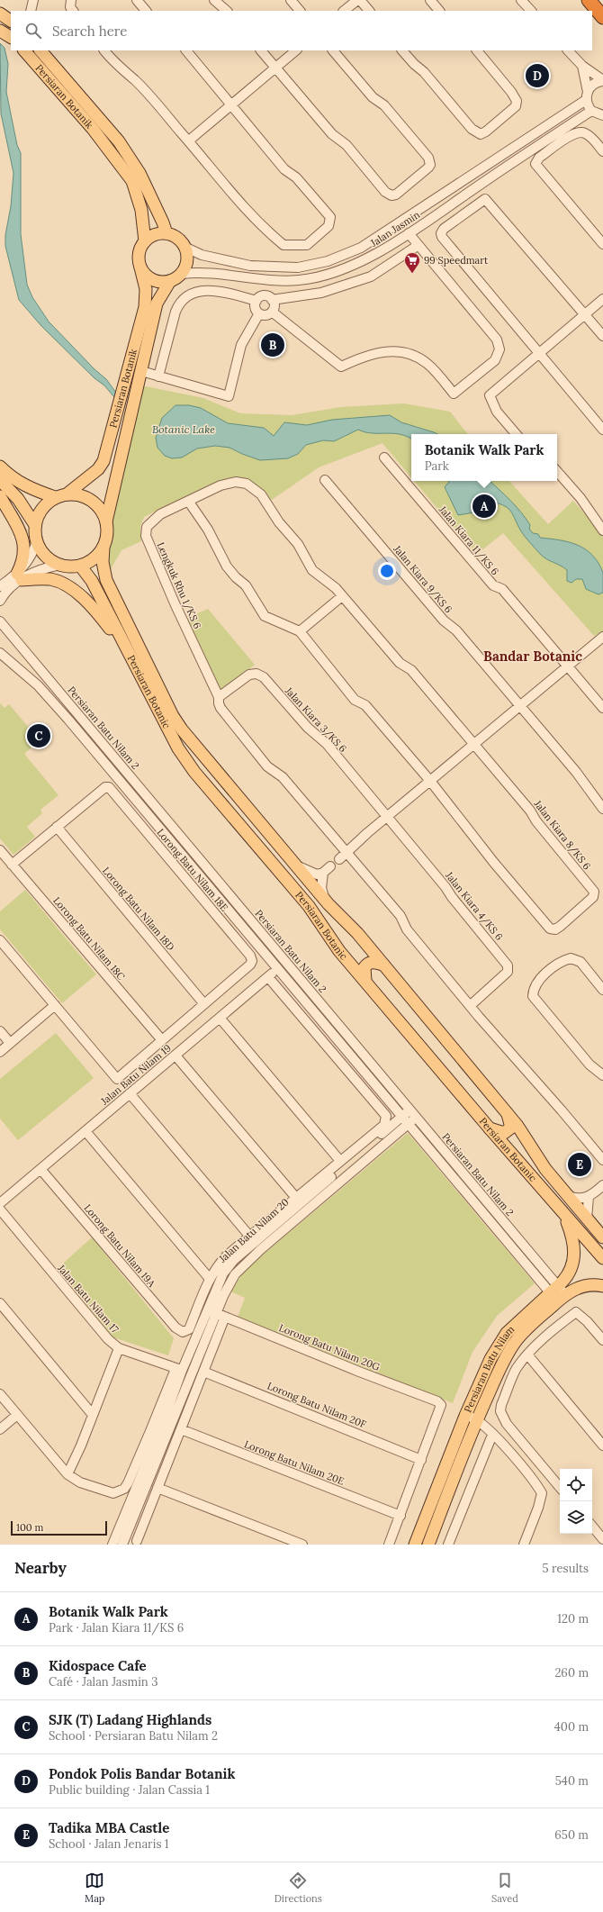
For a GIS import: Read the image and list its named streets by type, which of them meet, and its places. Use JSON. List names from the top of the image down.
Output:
{
  "streets": {
    "main road": ["Persiaran Botanik", "Persiaran Botanic", "Persiaran Batu Nilam"],
    "street": [
      "Jalan Jasmin",
      "Jalan Kiara 11/KS 6",
      "Jalan Kiara 9/KS 6",
      "Lengkuk Rhu 1/KS 6",
      "Jalan Kiara 3/KS 6",
      "Persiaran Batu Nilam 2",
      "Jalan Kiara 8/KS 6",
      "Lorong Batu Nilam 18E",
      "Jalan Kiara 4/KS 6",
      "Lorong Batu Nilam 18D",
      "Lorong Batu Nilam 18C",
      "Jalan Batu Nilam 19",
      "Jalan Batu Nilam 20",
      "Lorong Batu Nilam 19A",
      "Jalan Batu Nilam 17",
      "Lorong Batu Nilam 20G",
      "Lorong Batu Nilam 20F",
      "Lorong Batu Nilam 20E"
    ]
  },
  "crossings": [
    ["Persiaran Botanik", "Jalan Jasmin"],
    ["Persiaran Botanik", "Persiaran Botanic"],
    ["Lengkuk Rhu 1/KS 6", "Jalan Kiara 3/KS 6"],
    ["Lengkuk Rhu 1/KS 6", "Jalan Kiara 8/KS 6"],
    ["Lengkuk Rhu 1/KS 6", "Jalan Kiara 4/KS 6"],
    ["Persiaran Botanic", "Persiaran Batu Nilam"],
    ["Jalan Kiara 3/KS 6", "Jalan Kiara 4/KS 6"],
    ["Persiaran Batu Nilam 2", "Jalan Batu Nilam 19"],
    ["Persiaran Batu Nilam 2", "Jalan Batu Nilam 20"],
    ["Persiaran Batu Nilam 2", "Persiaran Batu Nilam"],
    ["Lorong Batu Nilam 18E", "Lorong Batu Nilam 18D"],
    ["Jalan Batu Nilam 19", "Lorong Batu Nilam 19A"],
    ["Jalan Batu Nilam 20", "Jalan Batu Nilam 17"],
    ["Jalan Batu Nilam 20", "Lorong Batu Nilam 20G"],
    ["Lorong Batu Nilam 20G", "Lorong Batu Nilam 20F"]
  ],
  "districts": ["Bandar Botanic"],
  "water": ["Botanic Lake"],
  "places": {
    "supermarket": ["99 Speedmart"]
  },
  "scale_bar": "100 m",
  "page": {
    "search": "Search here",
    "pins": [
      "D",
      "B",
      "A",
      "C",
      "E"
    ],
    "popup": ["Botanik Walk Park", "Park"],
    "scale": "100 m",
    "heading": ["Nearby", "5 results"],
    "list": [
      {
        "mark": "A",
        "name": "Botanik Walk Park",
        "note": "Park · Jalan Kiara 11/KS 6",
        "value": "120 m"
      },
      {
        "mark": "B",
        "name": "Kidospace Cafe",
        "note": "Café · Jalan Jasmin 3",
        "value": "260 m"
      },
      {
        "mark": "C",
        "name": "SJK (T) Ladang Highlands",
        "note": "School · Persiaran Batu Nilam 2",
        "value": "400 m"
      },
      {
        "mark": "D",
        "name": "Pondok Polis Bandar Botanik",
        "note": "Public building · Jalan Cassia 1",
        "value": "540 m"
      },
      {
        "mark": "E",
        "name": "Tadika MBA Castle",
        "note": "School · Jalan Jenaris 1",
        "value": "650 m"
      }
    ],
    "nav": ["Map", "Directions", "Saved"]
  }
}
